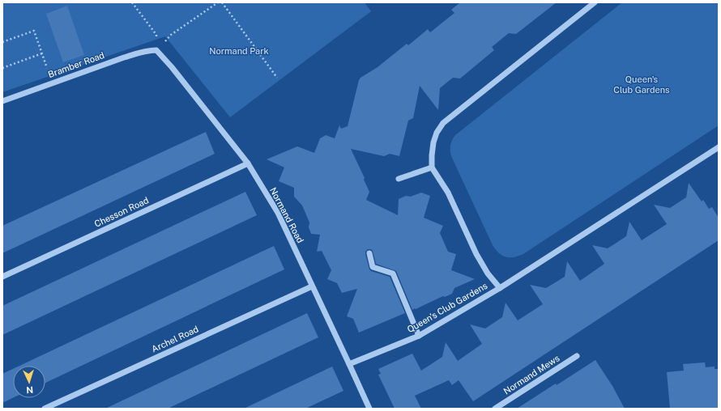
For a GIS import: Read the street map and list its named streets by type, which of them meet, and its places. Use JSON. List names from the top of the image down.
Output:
{
  "streets": {
    "street": [
      "Bramber Road",
      "Chesson Road",
      "Normand Road",
      "Queen's Club Gardens",
      "Archel Road",
      "Normand Mews"
    ]
  },
  "crossings": [
    ["Bramber Road", "Normand Road"],
    ["Chesson Road", "Normand Road"],
    ["Normand Road", "Queen's Club Gardens"],
    ["Normand Road", "Archel Road"]
  ],
  "parks": ["Normand Park", "Queen's Club Gardens"],
  "north": "bottom"
}
